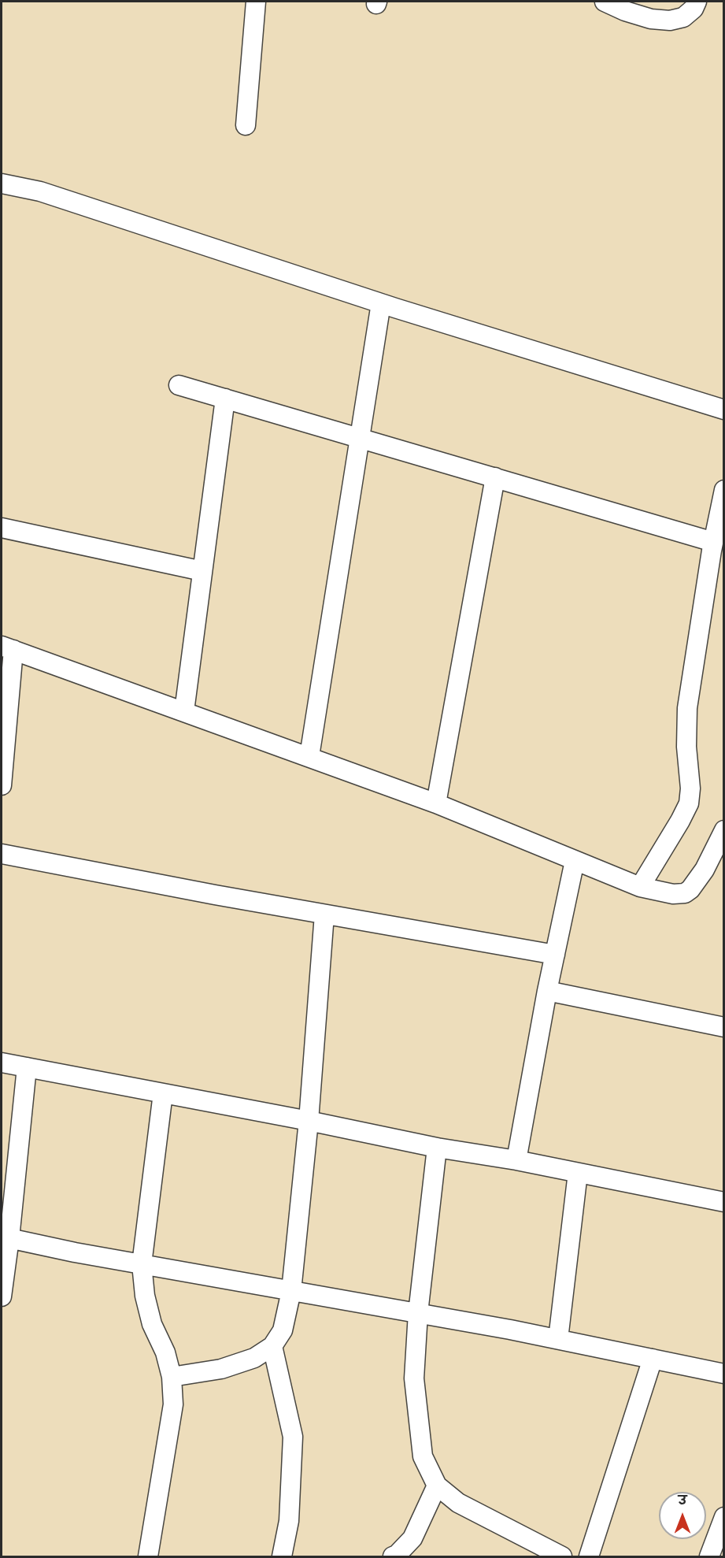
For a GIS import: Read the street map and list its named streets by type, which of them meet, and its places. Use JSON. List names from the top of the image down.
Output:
{
  "north": "top"
}
